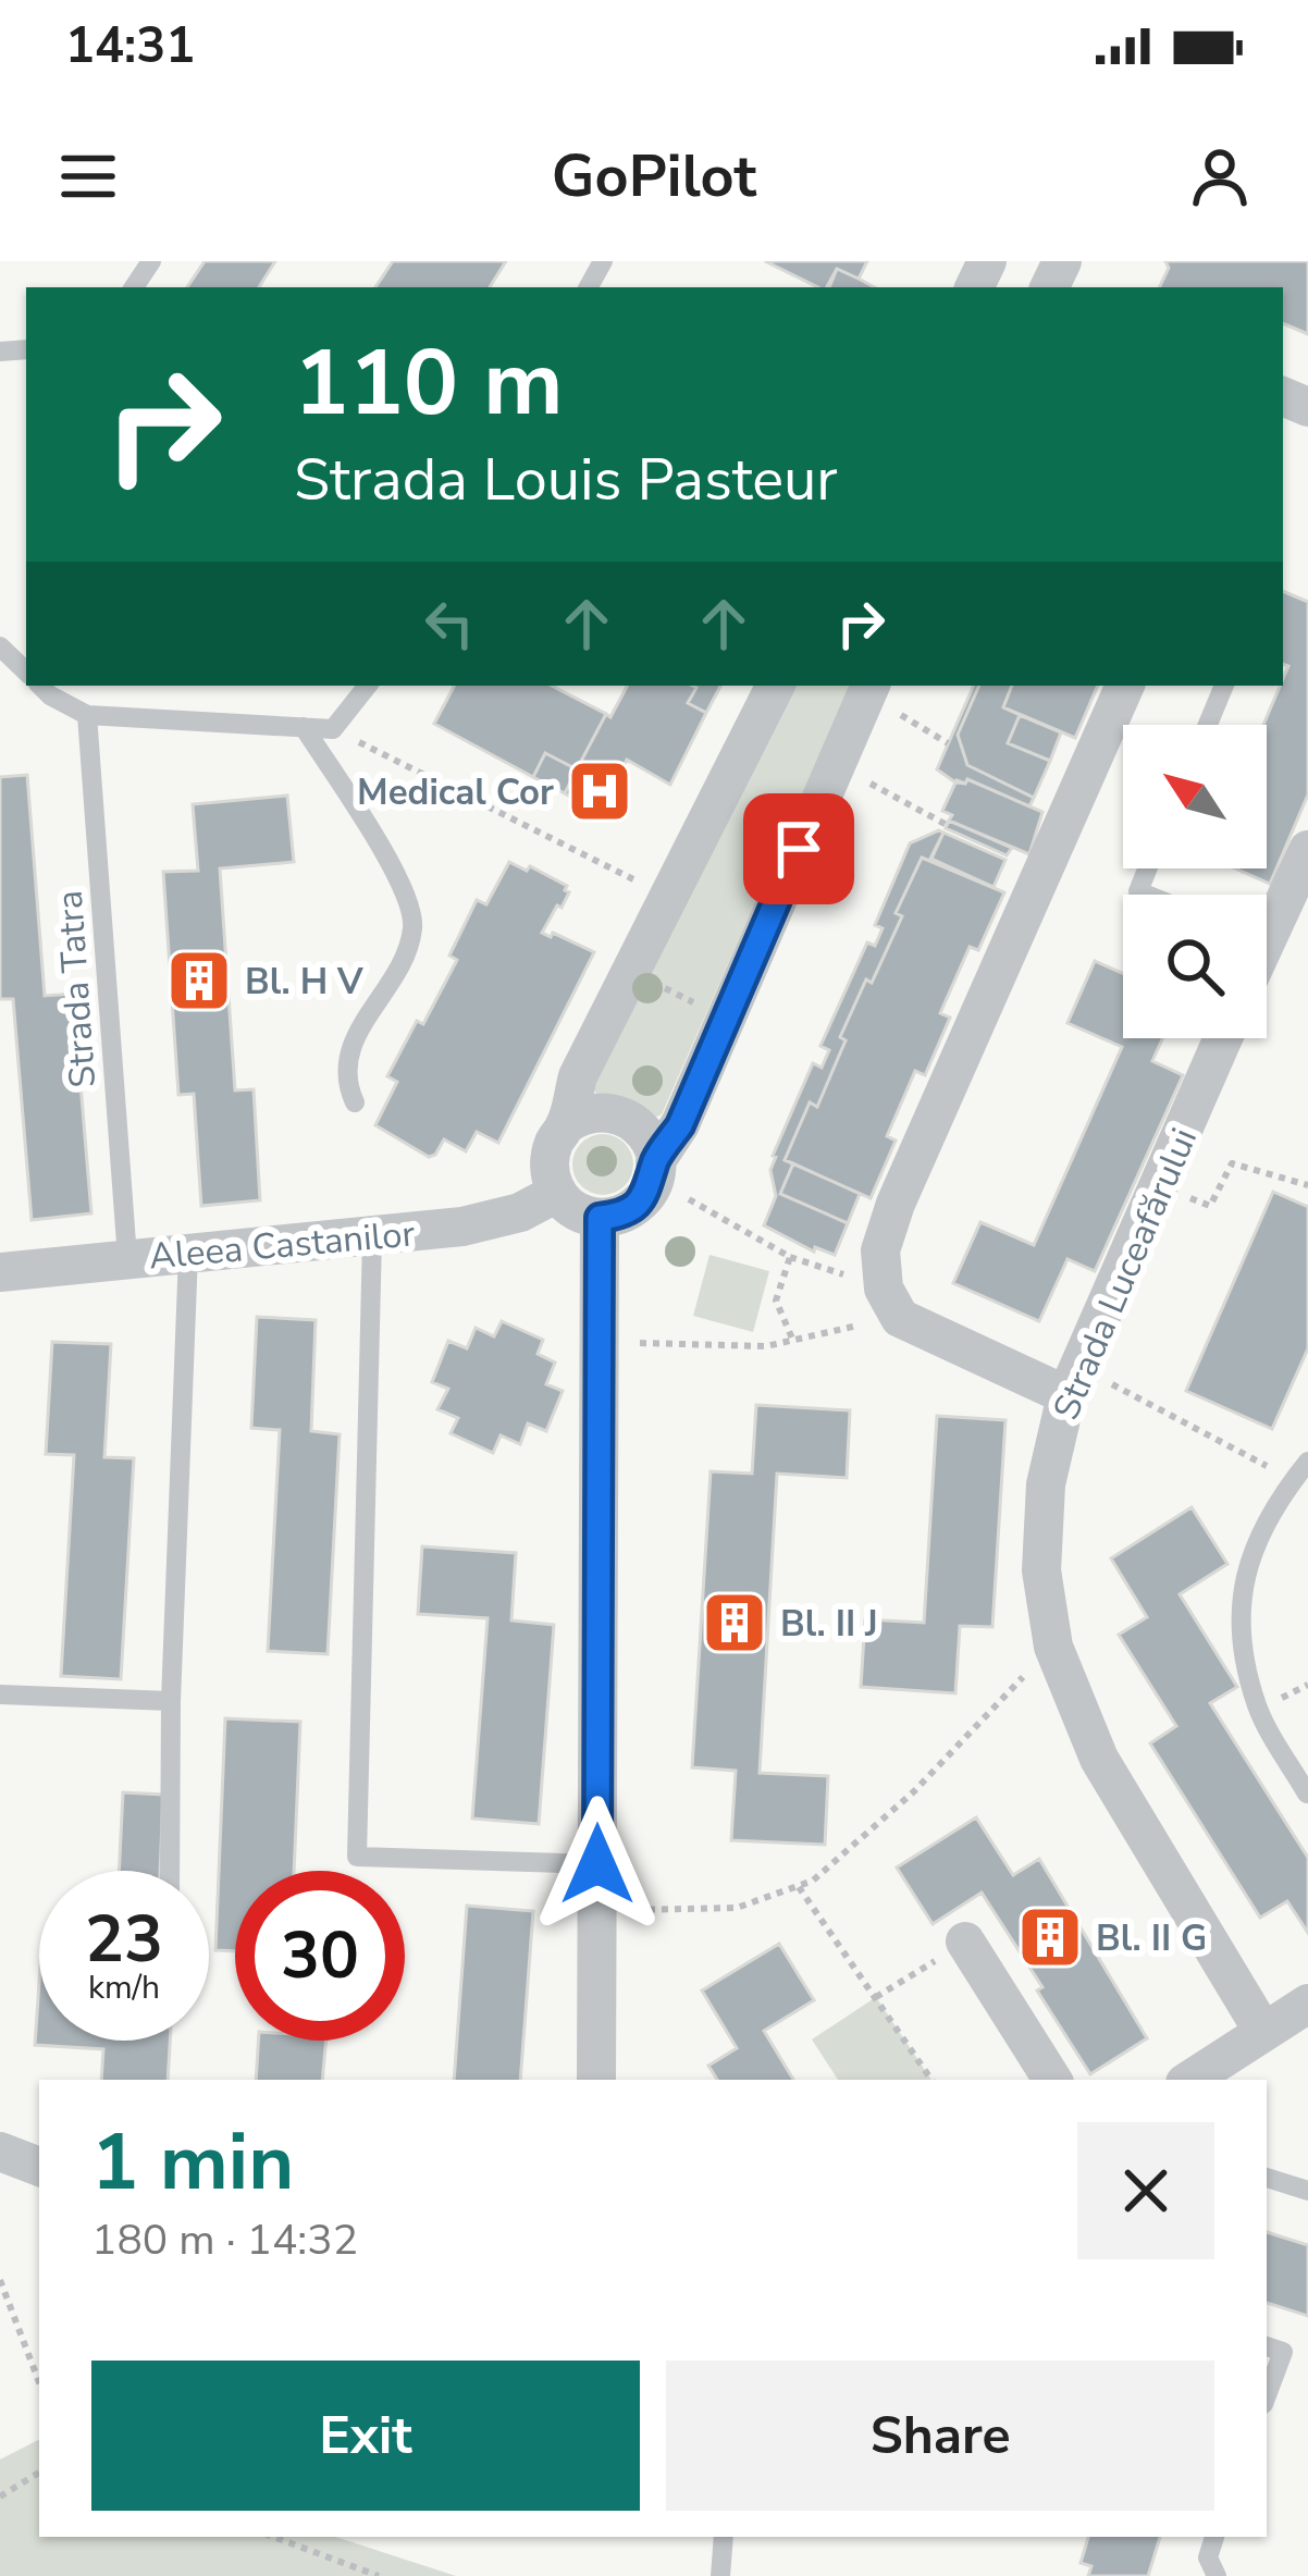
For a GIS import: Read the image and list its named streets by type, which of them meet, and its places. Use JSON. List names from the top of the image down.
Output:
{
  "streets": {
    "street": ["Aleea Castanilor", "Strada Luceafărului"],
    "lane": ["Strada Tatra"]
  },
  "crossings": [
    ["Strada Tatra", "Aleea Castanilor"]
  ],
  "places": {
    "hospital": ["Medical Cor"],
    "building": ["Bl. H V", "Bl. II J", "Bl. II G"]
  },
  "north": "top left",
  "page": {
    "status": "14:31",
    "header": "GoPilot",
    "turn": ["110 m", "Strada Louis Pasteur"],
    "speed": "23 km/h",
    "limit": "30",
    "heading": ["1 min", "180 m · 14:32"],
    "buttons": ["Exit", "Share"]
  }
}
